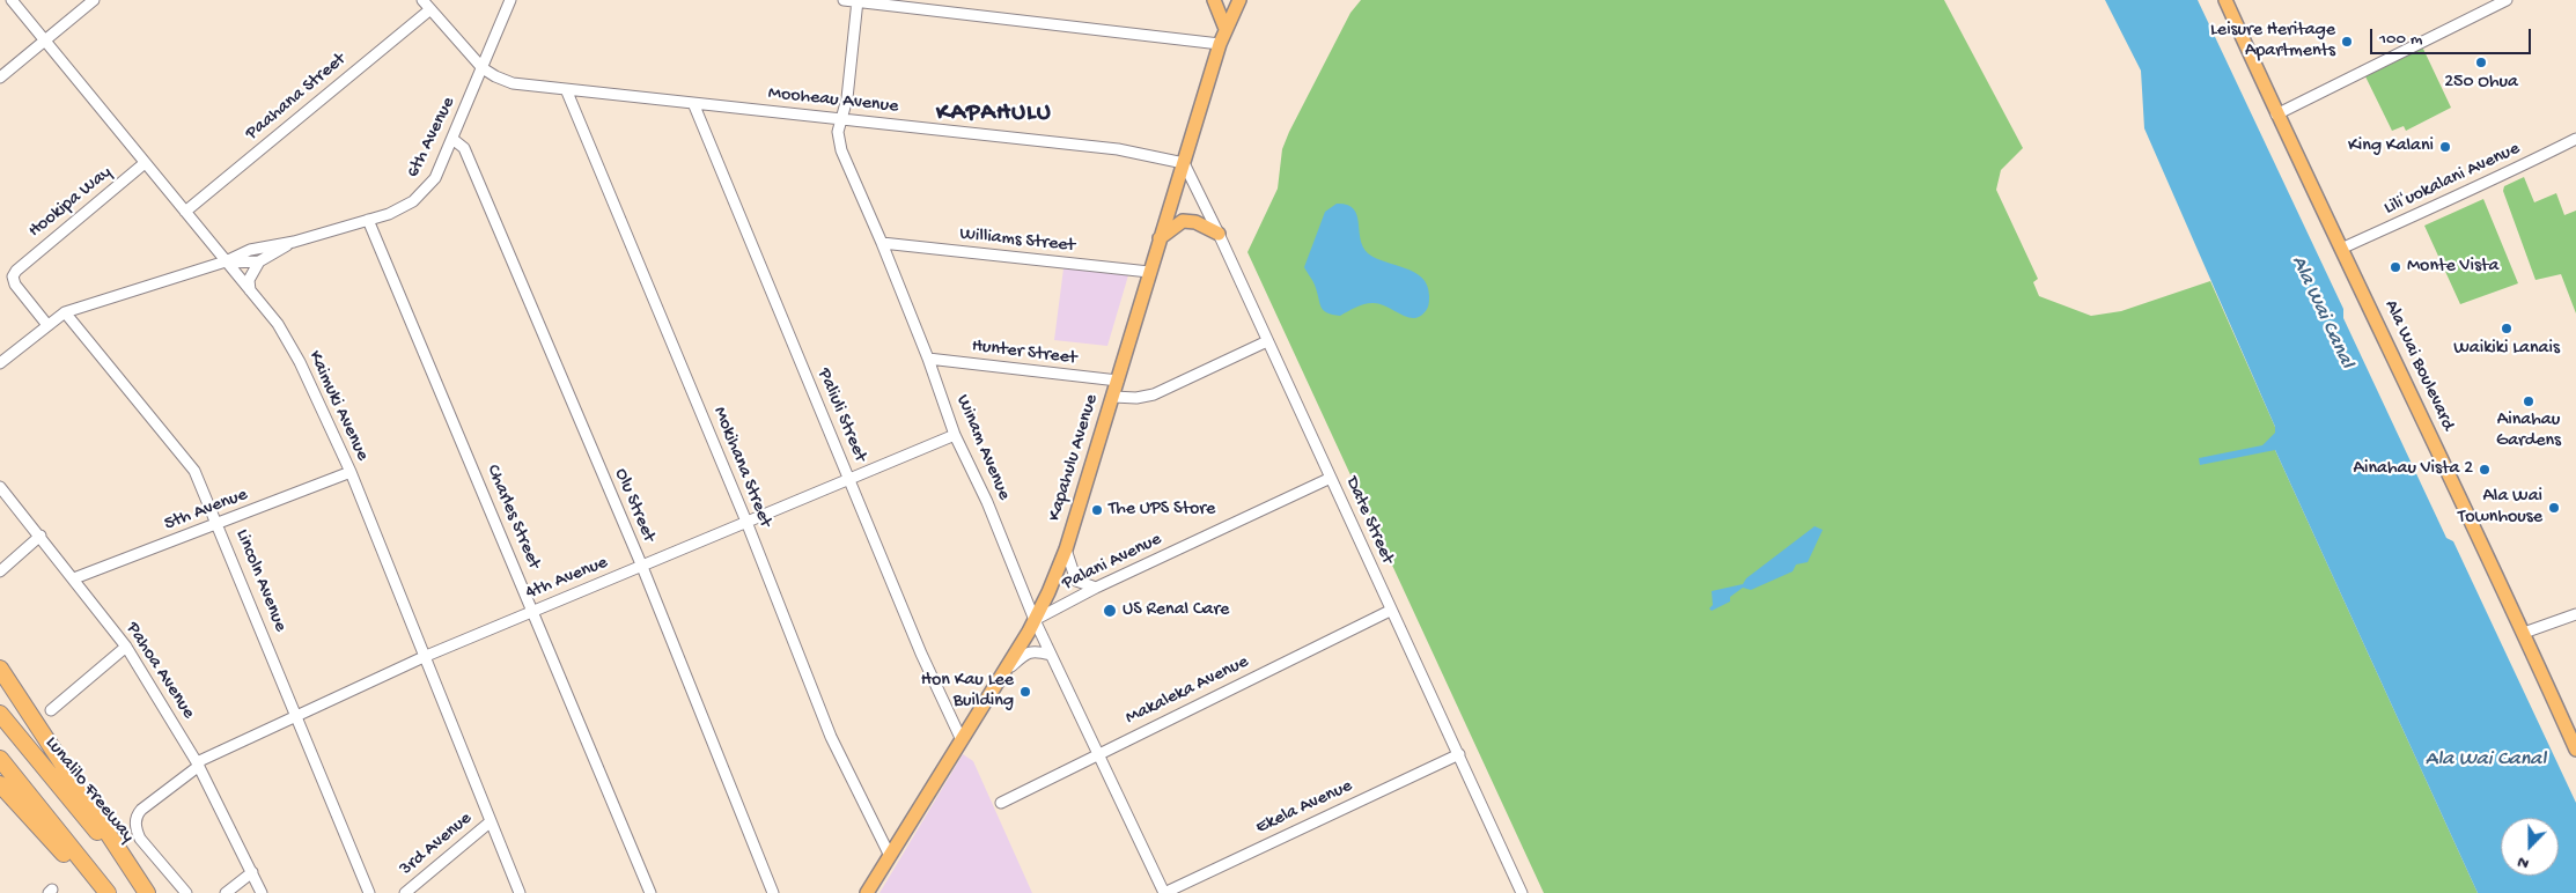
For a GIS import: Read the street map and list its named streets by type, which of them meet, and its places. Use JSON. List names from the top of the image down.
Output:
{
  "streets": {
    "highway": ["Lunalilo Freeway"],
    "main road": ["Ala Wai Boulevard", "Kapahulu Avenue"],
    "street": [
      "Paahana Street",
      "Mooheau Avenue",
      "6th Avenue",
      "Liliʻuokalani Avenue",
      "Hookipa Way",
      "Williams Street",
      "Hunter Street",
      "Kaimuki Avenue",
      "Paliuli Street",
      "Winam Avenue",
      "Mokihana Street",
      "Olu Street",
      "5th Avenue",
      "Charles Street",
      "Date Street",
      "Palani Avenue",
      "4th Avenue",
      "Lincoln Avenue",
      "Pahoa Avenue",
      "Makaleka Avenue",
      "Ekela Avenue",
      "3rd Avenue"
    ]
  },
  "crossings": [
    ["Paahana Street", "Kaimuki Avenue"],
    ["Mooheau Avenue", "6th Avenue"],
    ["Mooheau Avenue", "Paliuli Street"],
    ["Mooheau Avenue", "Winam Avenue"],
    ["Mooheau Avenue", "Kapahulu Avenue"],
    ["Mooheau Avenue", "Mokihana Street"],
    ["Mooheau Avenue", "Date Street"],
    ["6th Avenue", "Hookipa Way"],
    ["6th Avenue", "Kaimuki Avenue"],
    ["6th Avenue", "Olu Street"],
    ["6th Avenue", "Charles Street"],
    ["6th Avenue", "Lincoln Avenue"],
    ["Liliʻuokalani Avenue", "Ala Wai Boulevard"],
    ["Hookipa Way", "Kaimuki Avenue"],
    ["Williams Street", "Winam Avenue"],
    ["Williams Street", "Kapahulu Avenue"],
    ["Hunter Street", "Winam Avenue"],
    ["Hunter Street", "Kapahulu Avenue"],
    ["Kaimuki Avenue", "5th Avenue"],
    ["Kaimuki Avenue", "4th Avenue"],
    ["Kaimuki Avenue", "3rd Avenue"],
    ["Paliuli Street", "Kapahulu Avenue"],
    ["Paliuli Street", "4th Avenue"],
    ["Winam Avenue", "Kapahulu Avenue"],
    ["Winam Avenue", "Palani Avenue"],
    ["Winam Avenue", "4th Avenue"],
    ["Winam Avenue", "Makaleka Avenue"],
    ["Winam Avenue", "Ekela Avenue"],
    ["Kapahulu Avenue", "Mokihana Street"],
    ["Kapahulu Avenue", "Date Street"],
    ["Kapahulu Avenue", "Palani Avenue"],
    ["Mokihana Street", "4th Avenue"],
    ["Olu Street", "4th Avenue"],
    ["5th Avenue", "Lincoln Avenue"],
    ["5th Avenue", "Pahoa Avenue"],
    ["Charles Street", "4th Avenue"],
    ["Date Street", "Palani Avenue"],
    ["Date Street", "Makaleka Avenue"],
    ["Date Street", "Ekela Avenue"],
    ["4th Avenue", "Lincoln Avenue"],
    ["4th Avenue", "Pahoa Avenue"]
  ],
  "districts": ["KAPAHULU"],
  "water": ["Ala Wai Canal"],
  "places": [
    "Leisure Heritage Apartments",
    "250 Ohua",
    "King Kalani",
    "Monte Vista",
    "Waikiki Lanais",
    "Ainahau Gardens",
    "Ainahau Vista 2",
    "Ala Wai Townhouse",
    "The UPS Store",
    "US Renal Care",
    "Hon Kau Lee Building"
  ],
  "scale_bar": "100 m",
  "north": "bottom"
}
